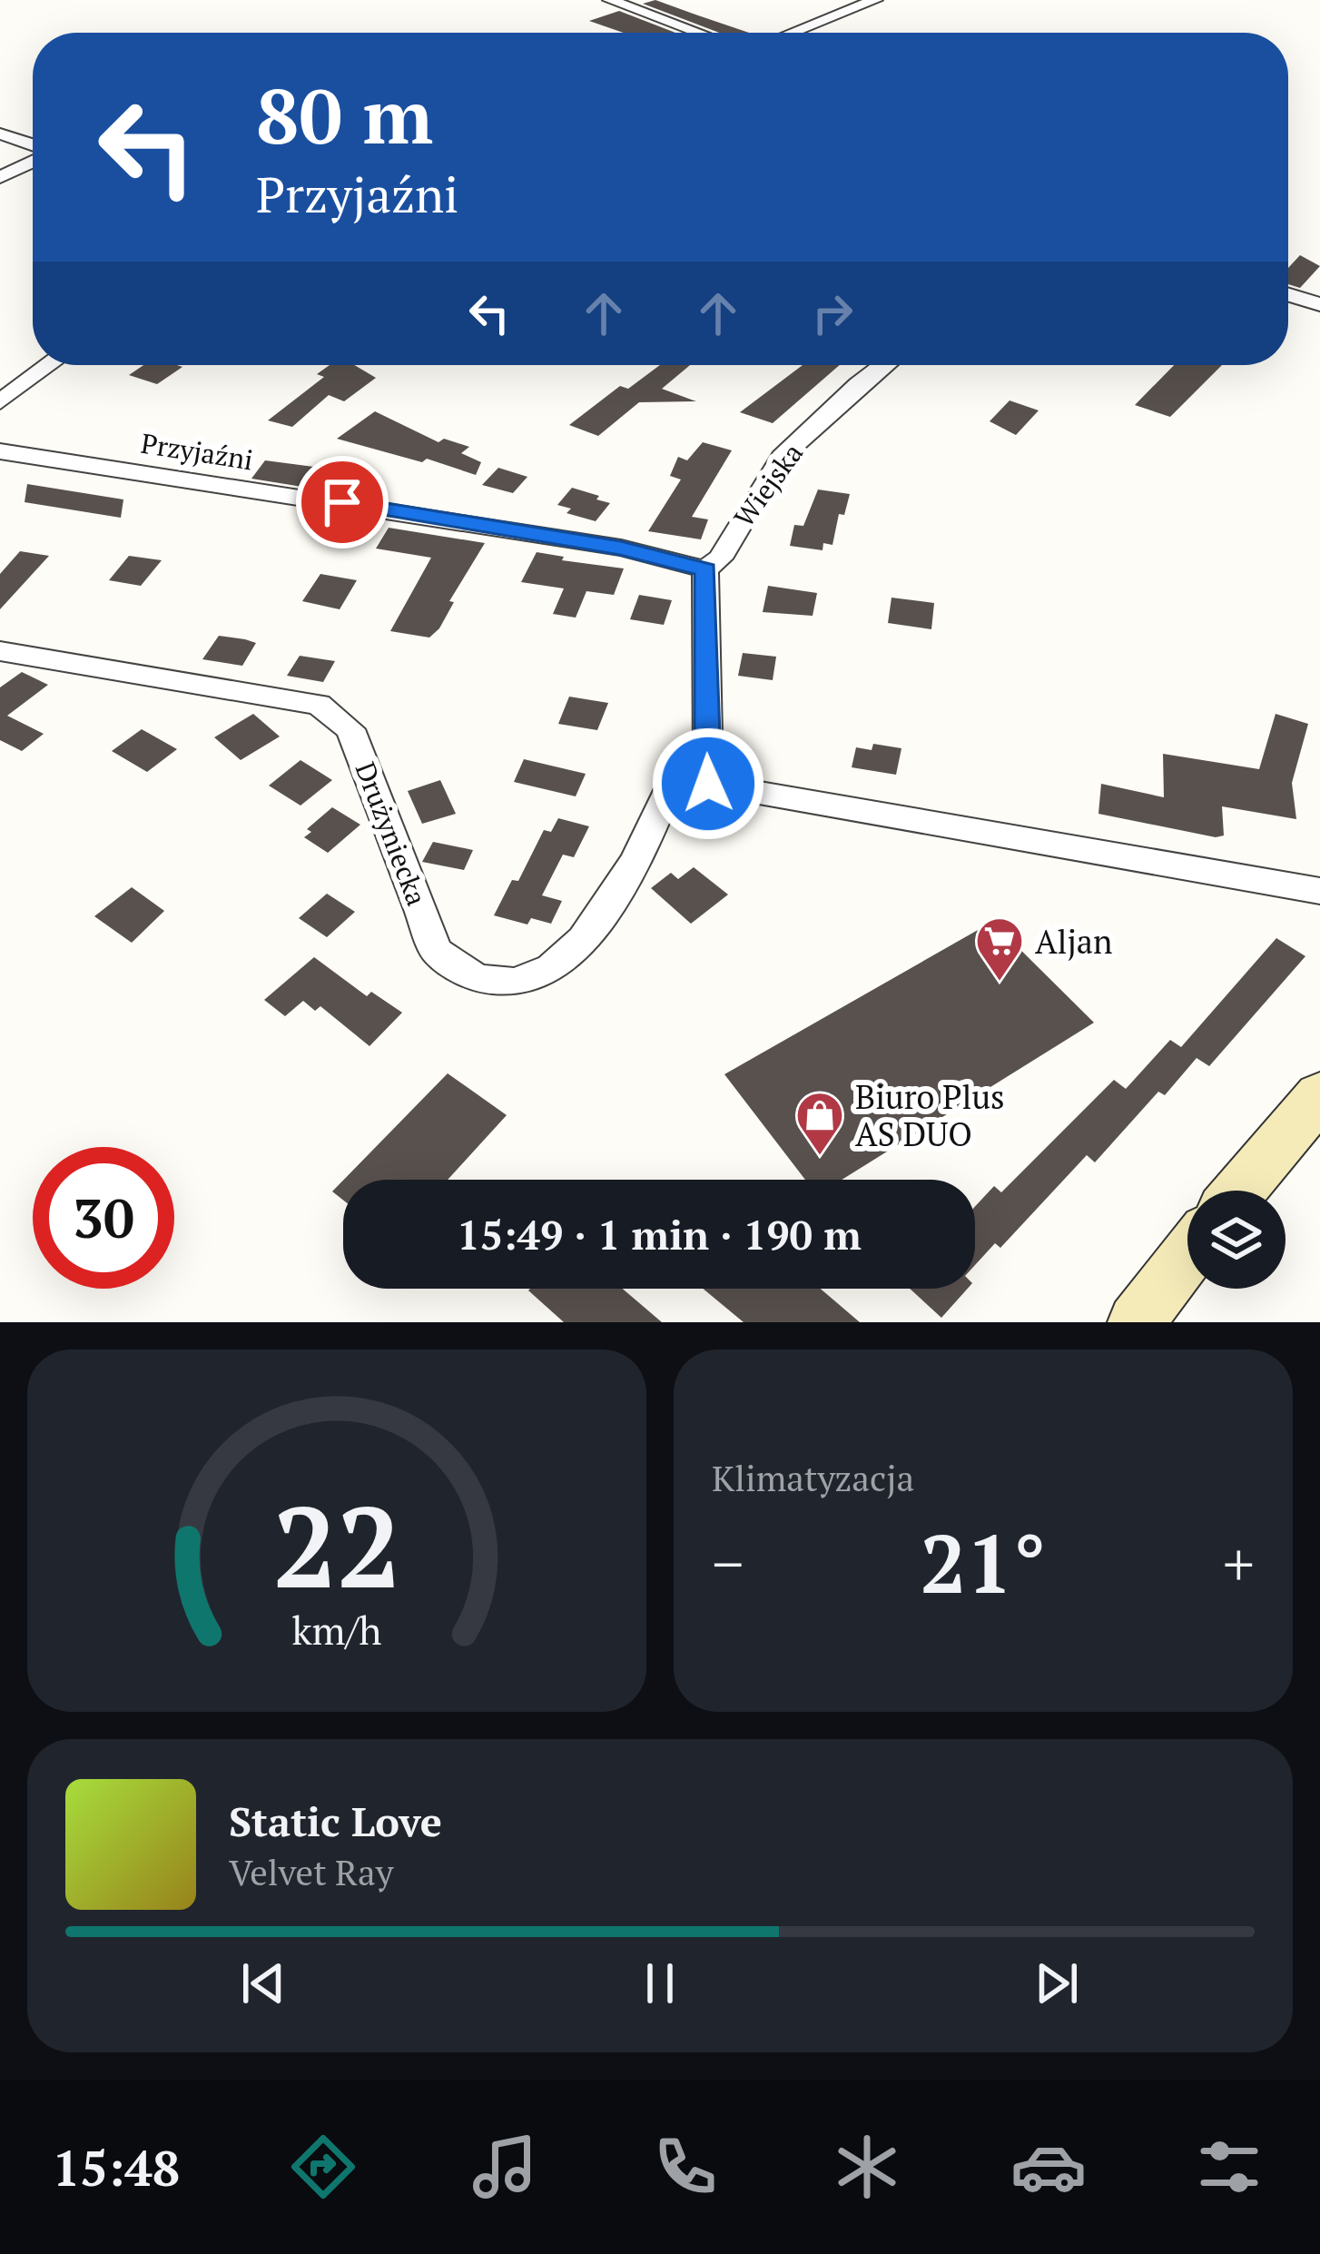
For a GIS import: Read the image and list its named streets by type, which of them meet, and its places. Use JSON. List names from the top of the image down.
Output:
{
  "streets": {
    "street": ["Przyjaźni", "Wiejska", "Drużyniecka"]
  },
  "crossings": [
    ["Przyjaźni", "Wiejska"]
  ],
  "places": {
    "supermarket": ["Aljan"],
    "shop": ["Biuro Plus AS DUO"]
  },
  "page": {
    "turn": ["80 m", "Przyjaźni"],
    "limit": "30",
    "trip": "15:49 · 1 min · 190 m",
    "tile": "Klimatyzacja",
    "heat": ["−", "21°", "+"],
    "song": ["Static Love", "Velvet Ray"],
    "tabs": "15:48",
    "gauge": ["22", "km/h"]
  }
}
